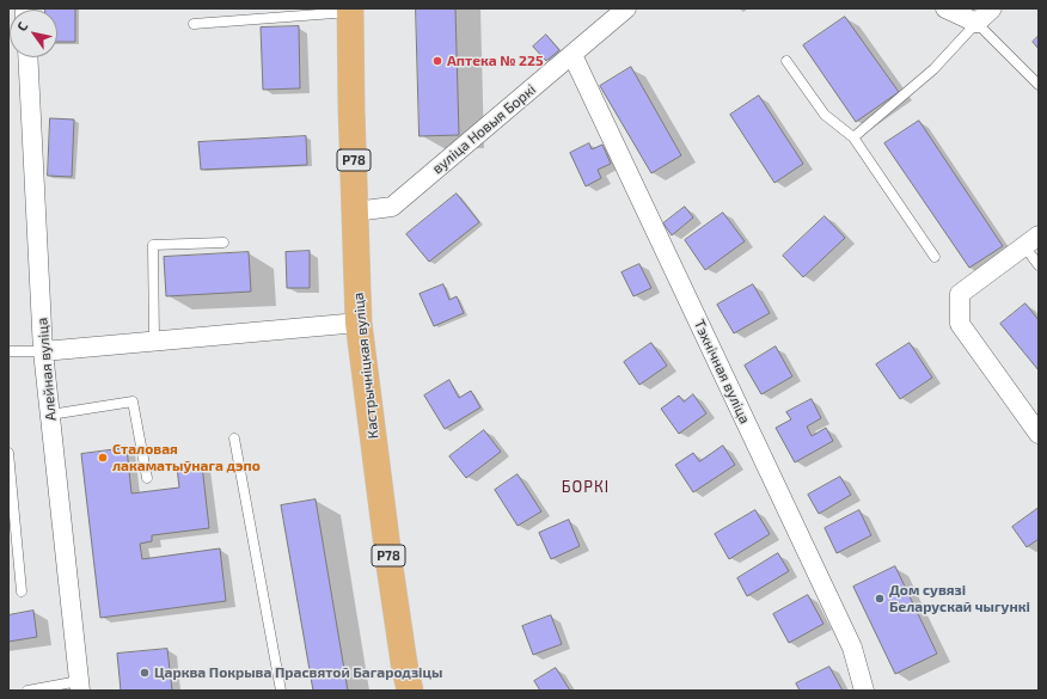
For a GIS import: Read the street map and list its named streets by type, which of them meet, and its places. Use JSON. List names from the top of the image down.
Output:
{
  "streets": {
    "main road": ["Р78", "Кастрычніцкая вуліца"],
    "street": ["вуліца Новыя Боркі", "Алейная вуліца", "Тэхнічная вуліца"]
  },
  "crossings": [
    ["вуліца Новыя Боркі", "Кастрычніцкая вуліца"],
    ["вуліца Новыя Боркі", "Тэхнічная вуліца"]
  ],
  "districts": ["БОРКІ"],
  "places": [
    "Аптека № 225",
    "Сталовая лакаматыўнага дэпо",
    "Дом сувязі Беларускай чыгункі",
    "Царква Покрыва Прасвятой Багародзіцы"
  ],
  "north": "top left"
}
